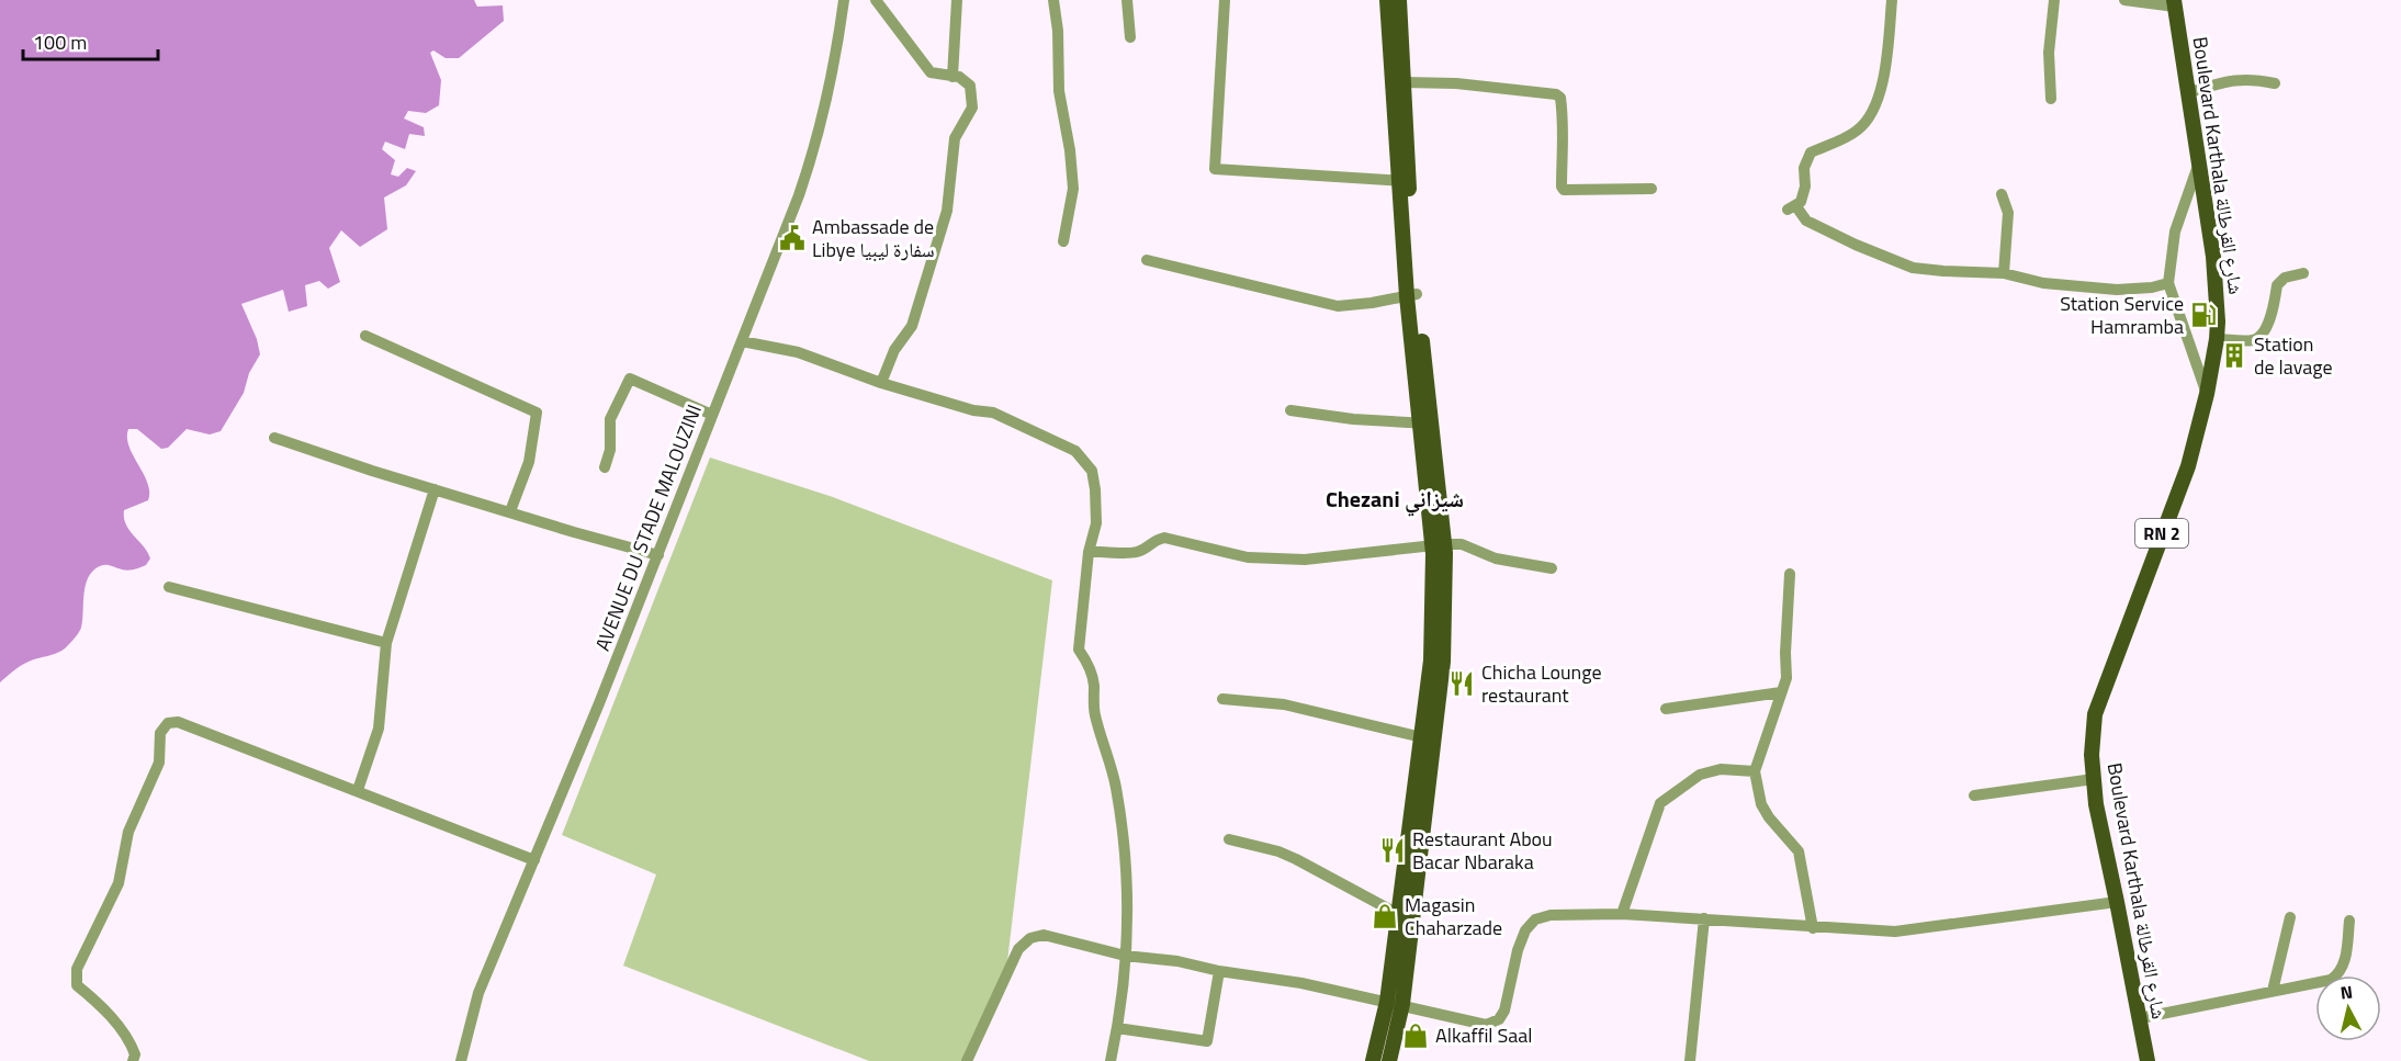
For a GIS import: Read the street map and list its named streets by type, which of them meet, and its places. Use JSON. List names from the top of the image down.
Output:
{
  "streets": {
    "main road": ["Boulevard Karthala شارع القرطالة", "RN 2"],
    "street": ["AVENUE DU STADE MALOUZINI"]
  },
  "districts": ["Chezani شيزاني"],
  "places": {
    "public building": ["Ambassade de Libye سفارة ليبيا"],
    "fuel station": ["Station Service Hamramba"],
    "building": ["Station de lavage"],
    "restaurant": ["Chicha Lounge restaurant", "Restaurant Abou Bacar Nbaraka"],
    "shop": ["Magasin Chaharzade", "Alkaffil Saal"]
  },
  "scale_bar": "100 m",
  "north": "top"
}
